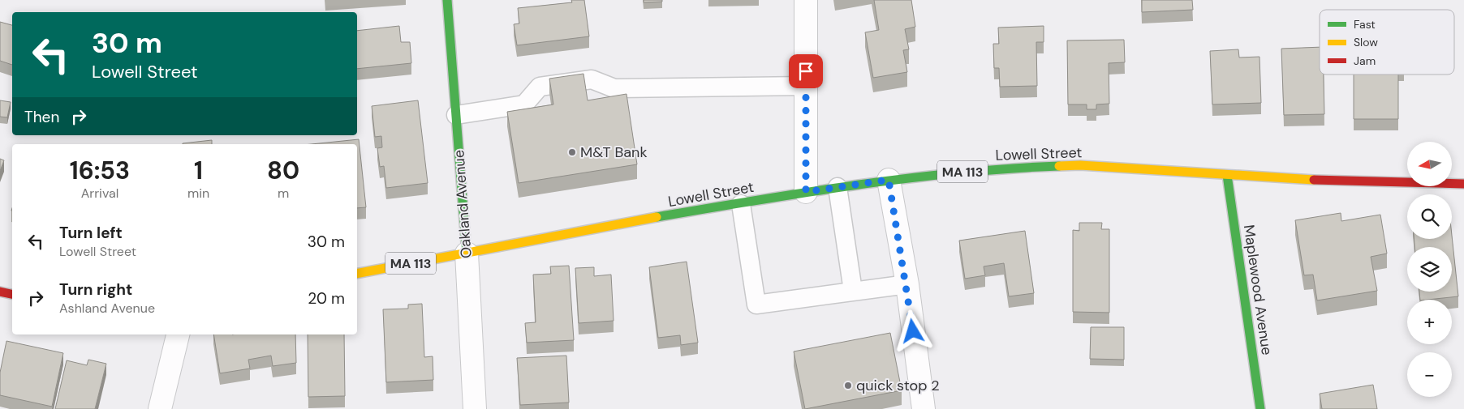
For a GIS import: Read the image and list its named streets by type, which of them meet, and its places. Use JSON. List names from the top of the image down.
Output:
{
  "streets": {
    "main road": [
      "Lowell Street",
      "MA 113",
      "Oakland Avenue",
      "Maplewood Avenue"
    ]
  },
  "crossings": [
    ["Lowell Street", "Oakland Avenue"],
    ["Lowell Street", "Maplewood Avenue"]
  ],
  "places": ["M&T Bank", "quick stop 2"],
  "legend": ["Fast", "Slow", "Jam"],
  "north": "left",
  "page": {
    "turn": ["30 m", "Lowell Street"],
    "then": "Then",
    "map_buttons": ["+", "−"],
    "eta": [
      "16:53",
      "Arrival",
      "1",
      "min",
      "80",
      "m"
    ],
    "list": [
      {
        "name": "Turn left",
        "note": "Lowell Street",
        "value": "30 m"
      },
      {
        "name": "Turn right",
        "note": "Ashland Avenue",
        "value": "20 m"
      }
    ]
  }
}
